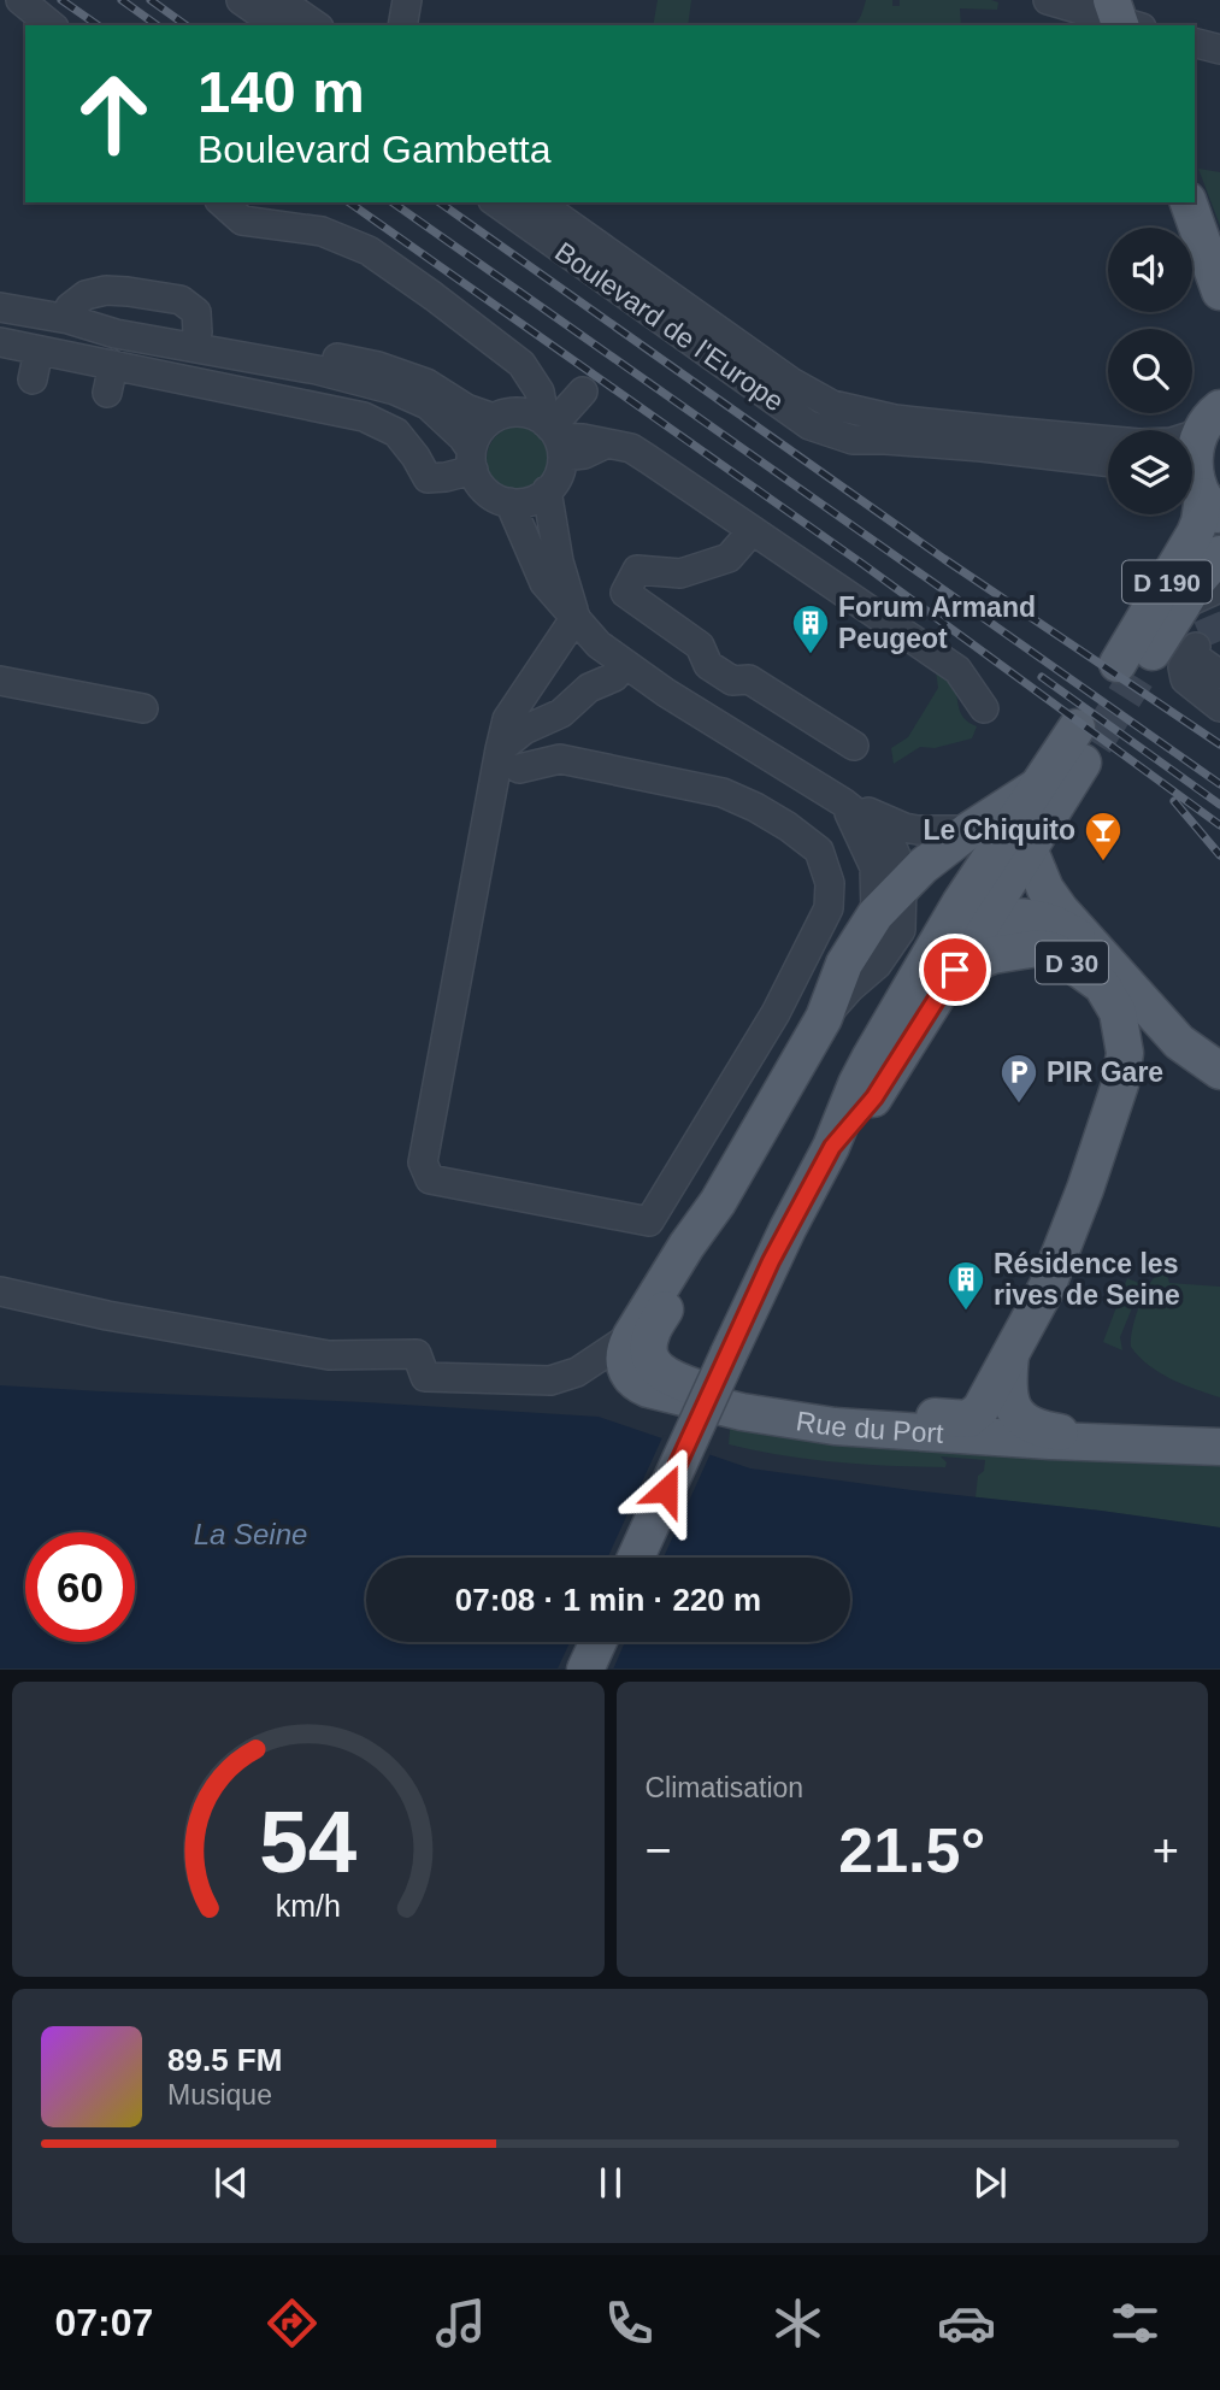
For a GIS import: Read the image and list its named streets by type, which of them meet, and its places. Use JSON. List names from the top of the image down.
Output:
{
  "streets": {
    "main road": ["D 190", "D 30", "Rue du Port"],
    "street": ["Boulevard de l'Europe"]
  },
  "water": ["La Seine"],
  "places": {
    "building": ["Forum Armand Peugeot", "Résidence les rives de Seine"],
    "bar": ["Le Chiquito"],
    "parking": ["PIR Gare"]
  },
  "page": {
    "turn": ["140 m", "Boulevard Gambetta"],
    "limit": "60",
    "trip": "07:08 · 1 min · 220 m",
    "tile": "Climatisation",
    "heat": ["−", "21.5°", "+"],
    "song": ["89.5 FM", "Musique"],
    "tabs": "07:07",
    "gauge": ["54", "km/h"]
  }
}
